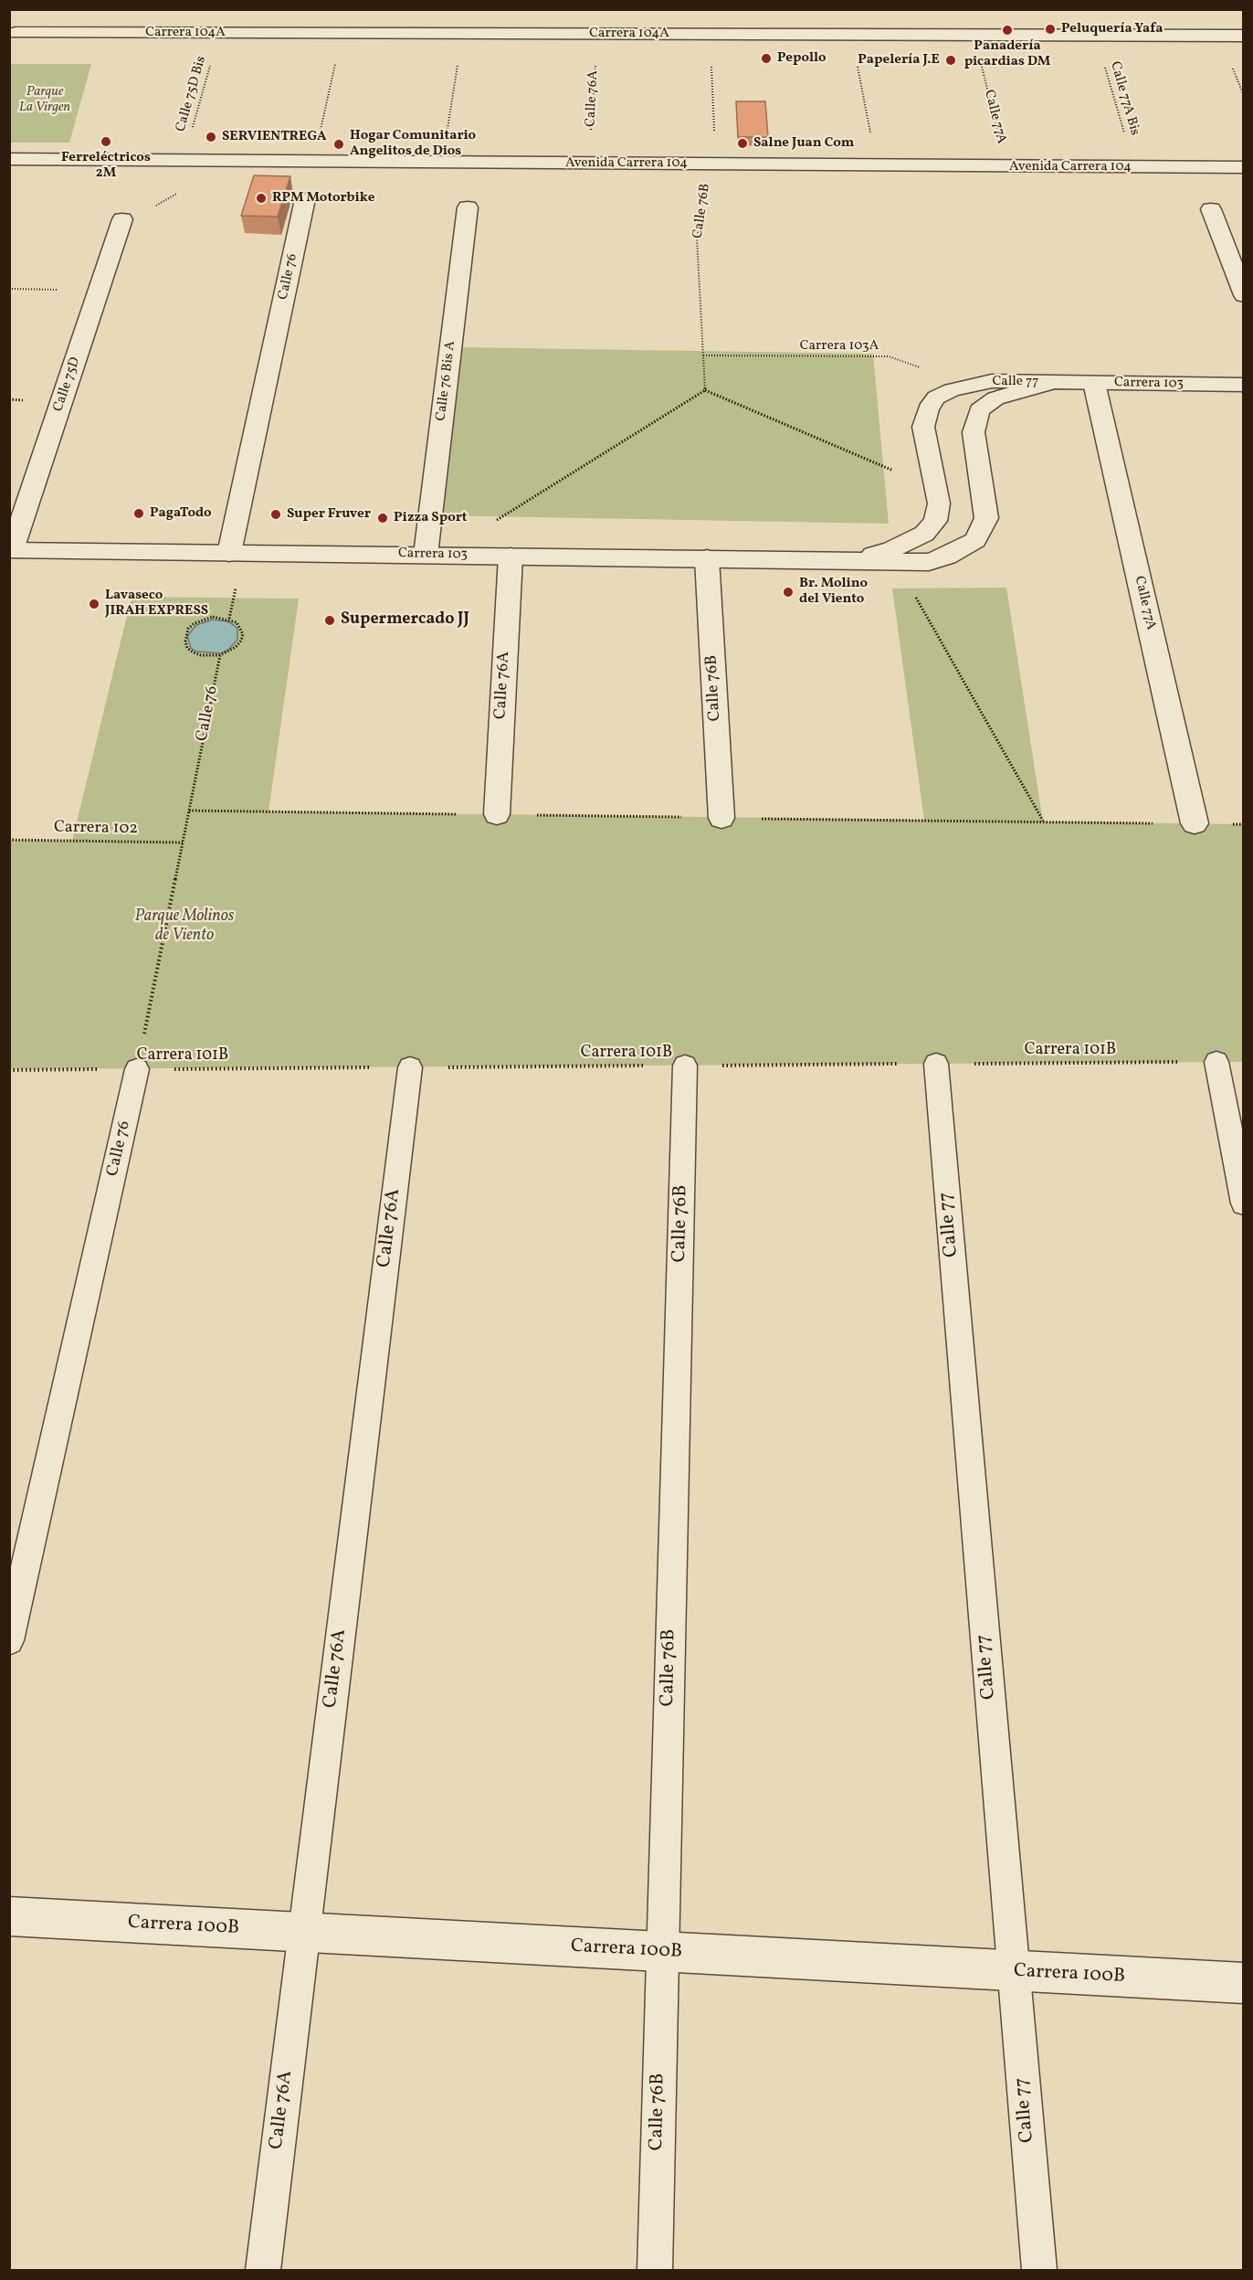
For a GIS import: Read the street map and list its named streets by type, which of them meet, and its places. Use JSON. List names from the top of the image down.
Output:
{
  "streets": {
    "street": [
      "Carrera 104A",
      "Calle 76A",
      "Calle 77A",
      "Avenida Carrera 104",
      "Calle 76B",
      "Calle 76",
      "Calle 76 Bis A",
      "Calle 77",
      "Carrera 103",
      "Calle 75D",
      "Carrera 100B"
    ],
    "path": [
      "Calle 75D Bis",
      "Calle 77A Bis",
      "Carrera 103A",
      "Carrera 102",
      "Carrera 101B"
    ]
  },
  "crossings": [
    ["Carrera 104A", "Calle 75D Bis"],
    ["Carrera 104A", "Calle 76A"],
    ["Carrera 104A", "Calle 77A Bis"],
    ["Carrera 104A", "Calle 77A"],
    ["Carrera 104A", "Calle 76B"],
    ["Calle 75D Bis", "Avenida Carrera 104"],
    ["Calle 76A", "Avenida Carrera 104"],
    ["Calle 76A", "Carrera 103"],
    ["Calle 76A", "Carrera 101B"],
    ["Calle 76A", "Carrera 100B"],
    ["Calle 77A Bis", "Avenida Carrera 104"],
    ["Calle 77A", "Avenida Carrera 104"],
    ["Calle 77A", "Carrera 103"],
    ["Avenida Carrera 104", "Calle 76B"],
    ["Calle 76B", "Carrera 103A"],
    ["Calle 76B", "Carrera 103"],
    ["Calle 76B", "Carrera 101B"],
    ["Calle 76B", "Carrera 100B"],
    ["Calle 76", "Carrera 103"],
    ["Calle 76", "Carrera 102"],
    ["Calle 76", "Carrera 101B"],
    ["Carrera 103A", "Calle 77"],
    ["Calle 76 Bis A", "Carrera 103"],
    ["Calle 77", "Carrera 103"],
    ["Calle 77", "Carrera 101B"],
    ["Calle 77", "Carrera 100B"],
    ["Carrera 103", "Calle 75D"]
  ],
  "parks": ["Parque La Virgen", "Parque Molinos de Viento"],
  "places": [
    "Peluquería Yafa",
    "Panadería picardias DM",
    "Pepollo",
    "Papelería J.E",
    "SERVIENTREGA",
    "Ferreléctricos 2M",
    "Salne Juan Com",
    "Hogar Comunitario Angelitos de Dios",
    "RPM Motorbike",
    "PagaTodo",
    "Super Fruver",
    "Pizza Sport",
    "Br. Molino del Viento",
    "Lavaseco JIRAH EXPRESS",
    "Supermercado JJ"
  ]
}
